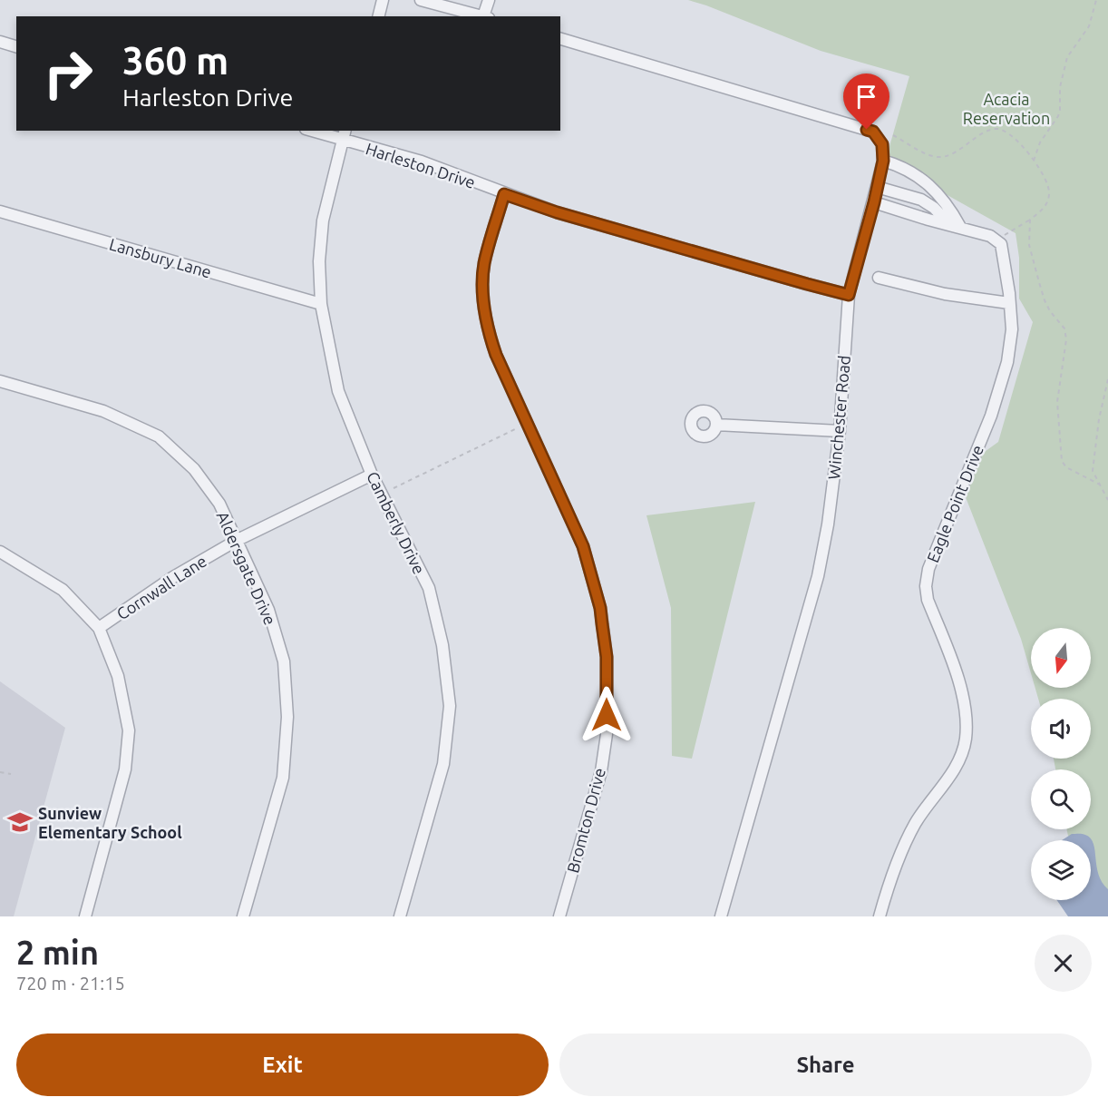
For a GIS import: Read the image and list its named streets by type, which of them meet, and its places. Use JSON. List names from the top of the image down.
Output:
{
  "streets": {
    "street": [
      "Harleston Drive",
      "Lansbury Lane",
      "Winchester Road",
      "Eagle Point Drive",
      "Camberly Drive",
      "Aldersgate Drive",
      "Cornwall Lane",
      "Bromton Drive"
    ]
  },
  "crossings": [
    ["Harleston Drive", "Winchester Road"],
    ["Harleston Drive", "Camberly Drive"],
    ["Harleston Drive", "Bromton Drive"],
    ["Lansbury Lane", "Camberly Drive"],
    ["Camberly Drive", "Cornwall Lane"],
    ["Aldersgate Drive", "Cornwall Lane"]
  ],
  "parks": ["Acacia Reservation"],
  "places": {
    "school or university": ["Sunview Elementary School"]
  },
  "north": "bottom",
  "page": {
    "turn": ["360 m", "Harleston Drive"],
    "heading": ["2 min", "720 m · 21:15"],
    "buttons": ["Exit", "Share"]
  }
}
